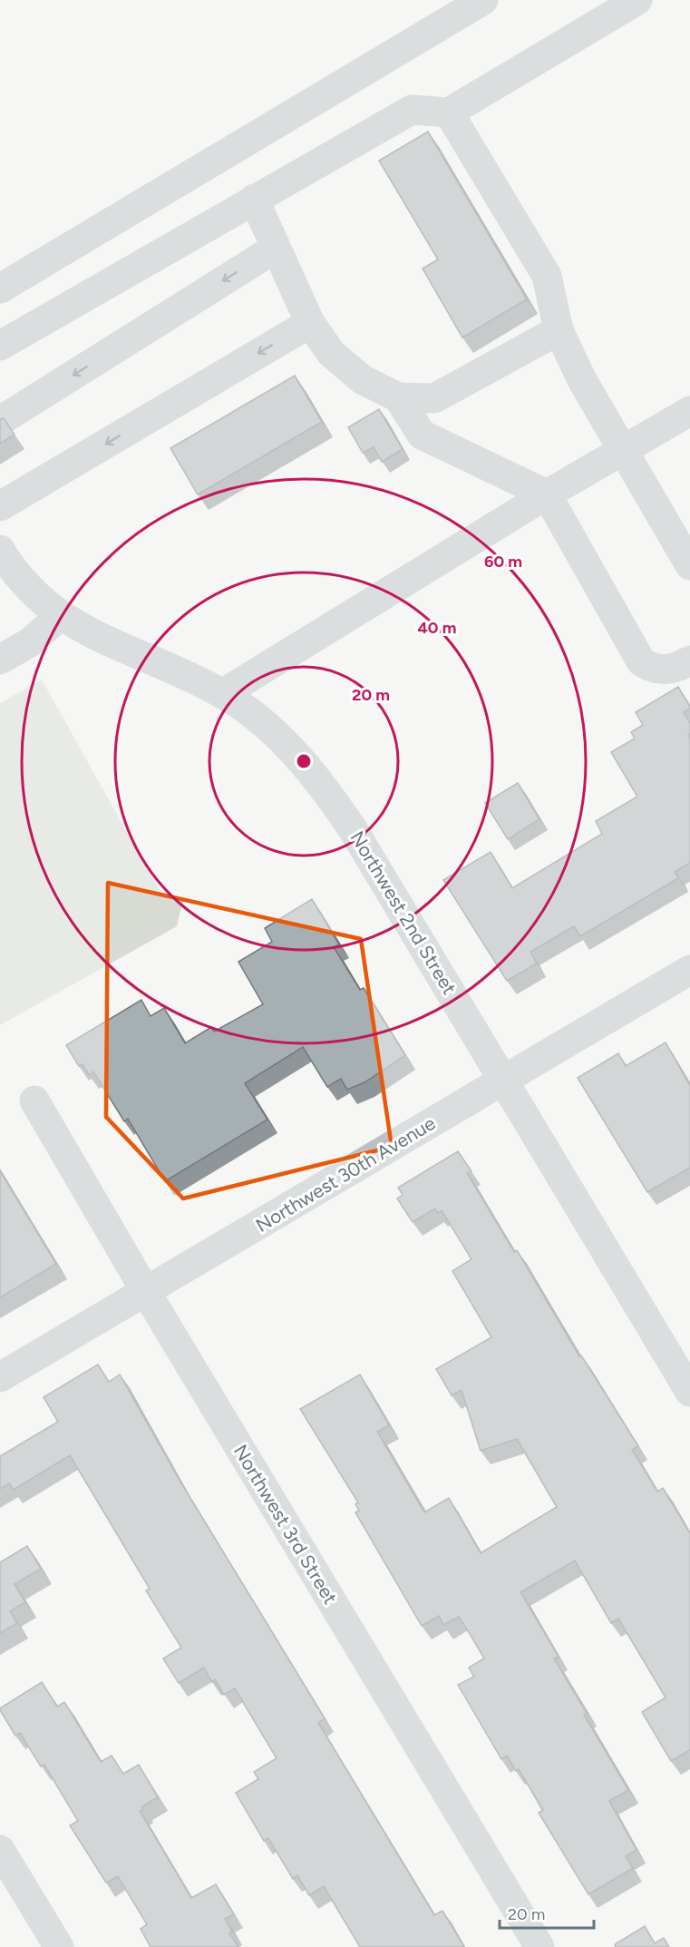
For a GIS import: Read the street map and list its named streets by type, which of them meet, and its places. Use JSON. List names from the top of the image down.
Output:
{
  "streets": {
    "street": ["Northwest 2nd Street", "Northwest 30th Avenue", "Northwest 3rd Street"]
  },
  "crossings": [
    ["Northwest 2nd Street", "Northwest 30th Avenue"],
    ["Northwest 30th Avenue", "Northwest 3rd Street"]
  ],
  "scale_bar": "20 m",
  "rings": ["60 m", "40 m", "20 m"]
}
